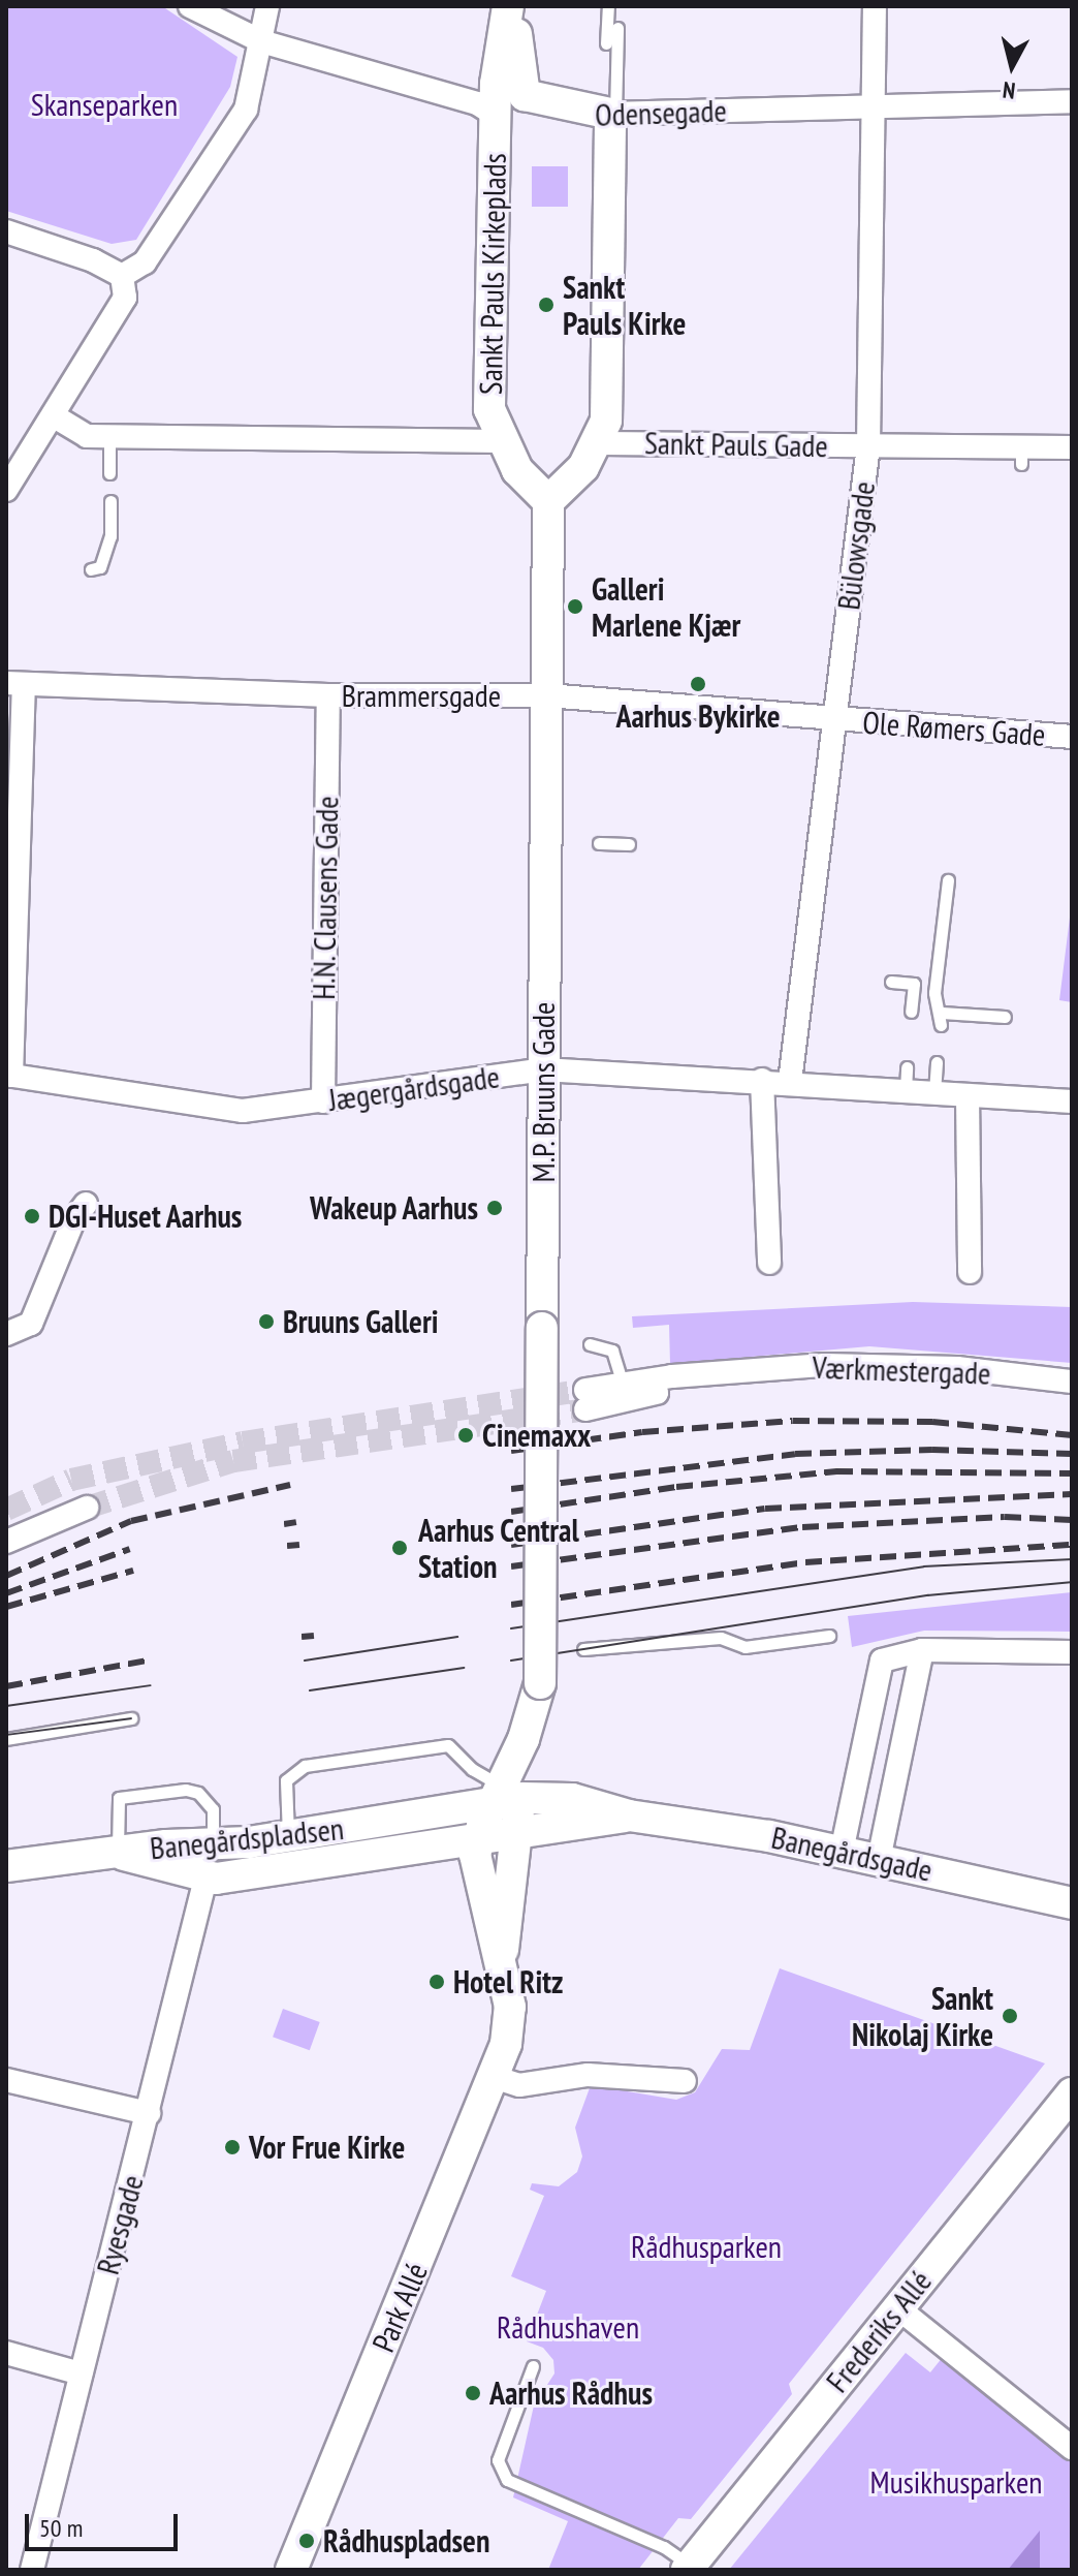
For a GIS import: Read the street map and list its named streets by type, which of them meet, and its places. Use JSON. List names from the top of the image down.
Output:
{
  "streets": {
    "street": [
      "Odensegade",
      "Sankt Pauls Kirkeplads",
      "Sankt Pauls Gade",
      "Bülowsgade",
      "Brammersgade",
      "Ole Rømers Gade",
      "H.N. Clausens Gade",
      "Jægergårdsgade",
      "M.P. Bruuns Gade",
      "Værkmestergade",
      "Banegårdspladsen",
      "Banegårdsgade",
      "Ryesgade",
      "Park Allé",
      "Frederiks Allé"
    ]
  },
  "crossings": [
    ["Odensegade", "Sankt Pauls Kirkeplads"],
    ["Odensegade", "Bülowsgade"],
    ["Sankt Pauls Kirkeplads", "M.P. Bruuns Gade"],
    ["Sankt Pauls Gade", "Bülowsgade"],
    ["Bülowsgade", "Brammersgade"],
    ["Bülowsgade", "Ole Rømers Gade"],
    ["Bülowsgade", "Jægergårdsgade"],
    ["Brammersgade", "Ole Rømers Gade"],
    ["Brammersgade", "H.N. Clausens Gade"],
    ["Brammersgade", "M.P. Bruuns Gade"],
    ["H.N. Clausens Gade", "Jægergårdsgade"],
    ["Jægergårdsgade", "M.P. Bruuns Gade"],
    ["M.P. Bruuns Gade", "Banegårdspladsen"],
    ["M.P. Bruuns Gade", "Banegårdsgade"],
    ["Banegårdspladsen", "Banegårdsgade"],
    ["Banegårdspladsen", "Ryesgade"]
  ],
  "parks": [
    "Skanseparken",
    "Rådhusparken",
    "Rådhushaven",
    "Musikhusparken"
  ],
  "places": [
    "Sankt Pauls Kirke",
    "Galleri Marlene Kjær",
    "Aarhus Bykirke",
    "Wakeup Aarhus",
    "DGI-Huset Aarhus",
    "Bruuns Galleri",
    "Cinemaxx",
    "Aarhus Central Station",
    "Hotel Ritz",
    "Sankt Nikolaj Kirke",
    "Vor Frue Kirke",
    "Aarhus Rådhus",
    "Rådhuspladsen"
  ],
  "scale_bar": "50 m",
  "north": "bottom"
}
